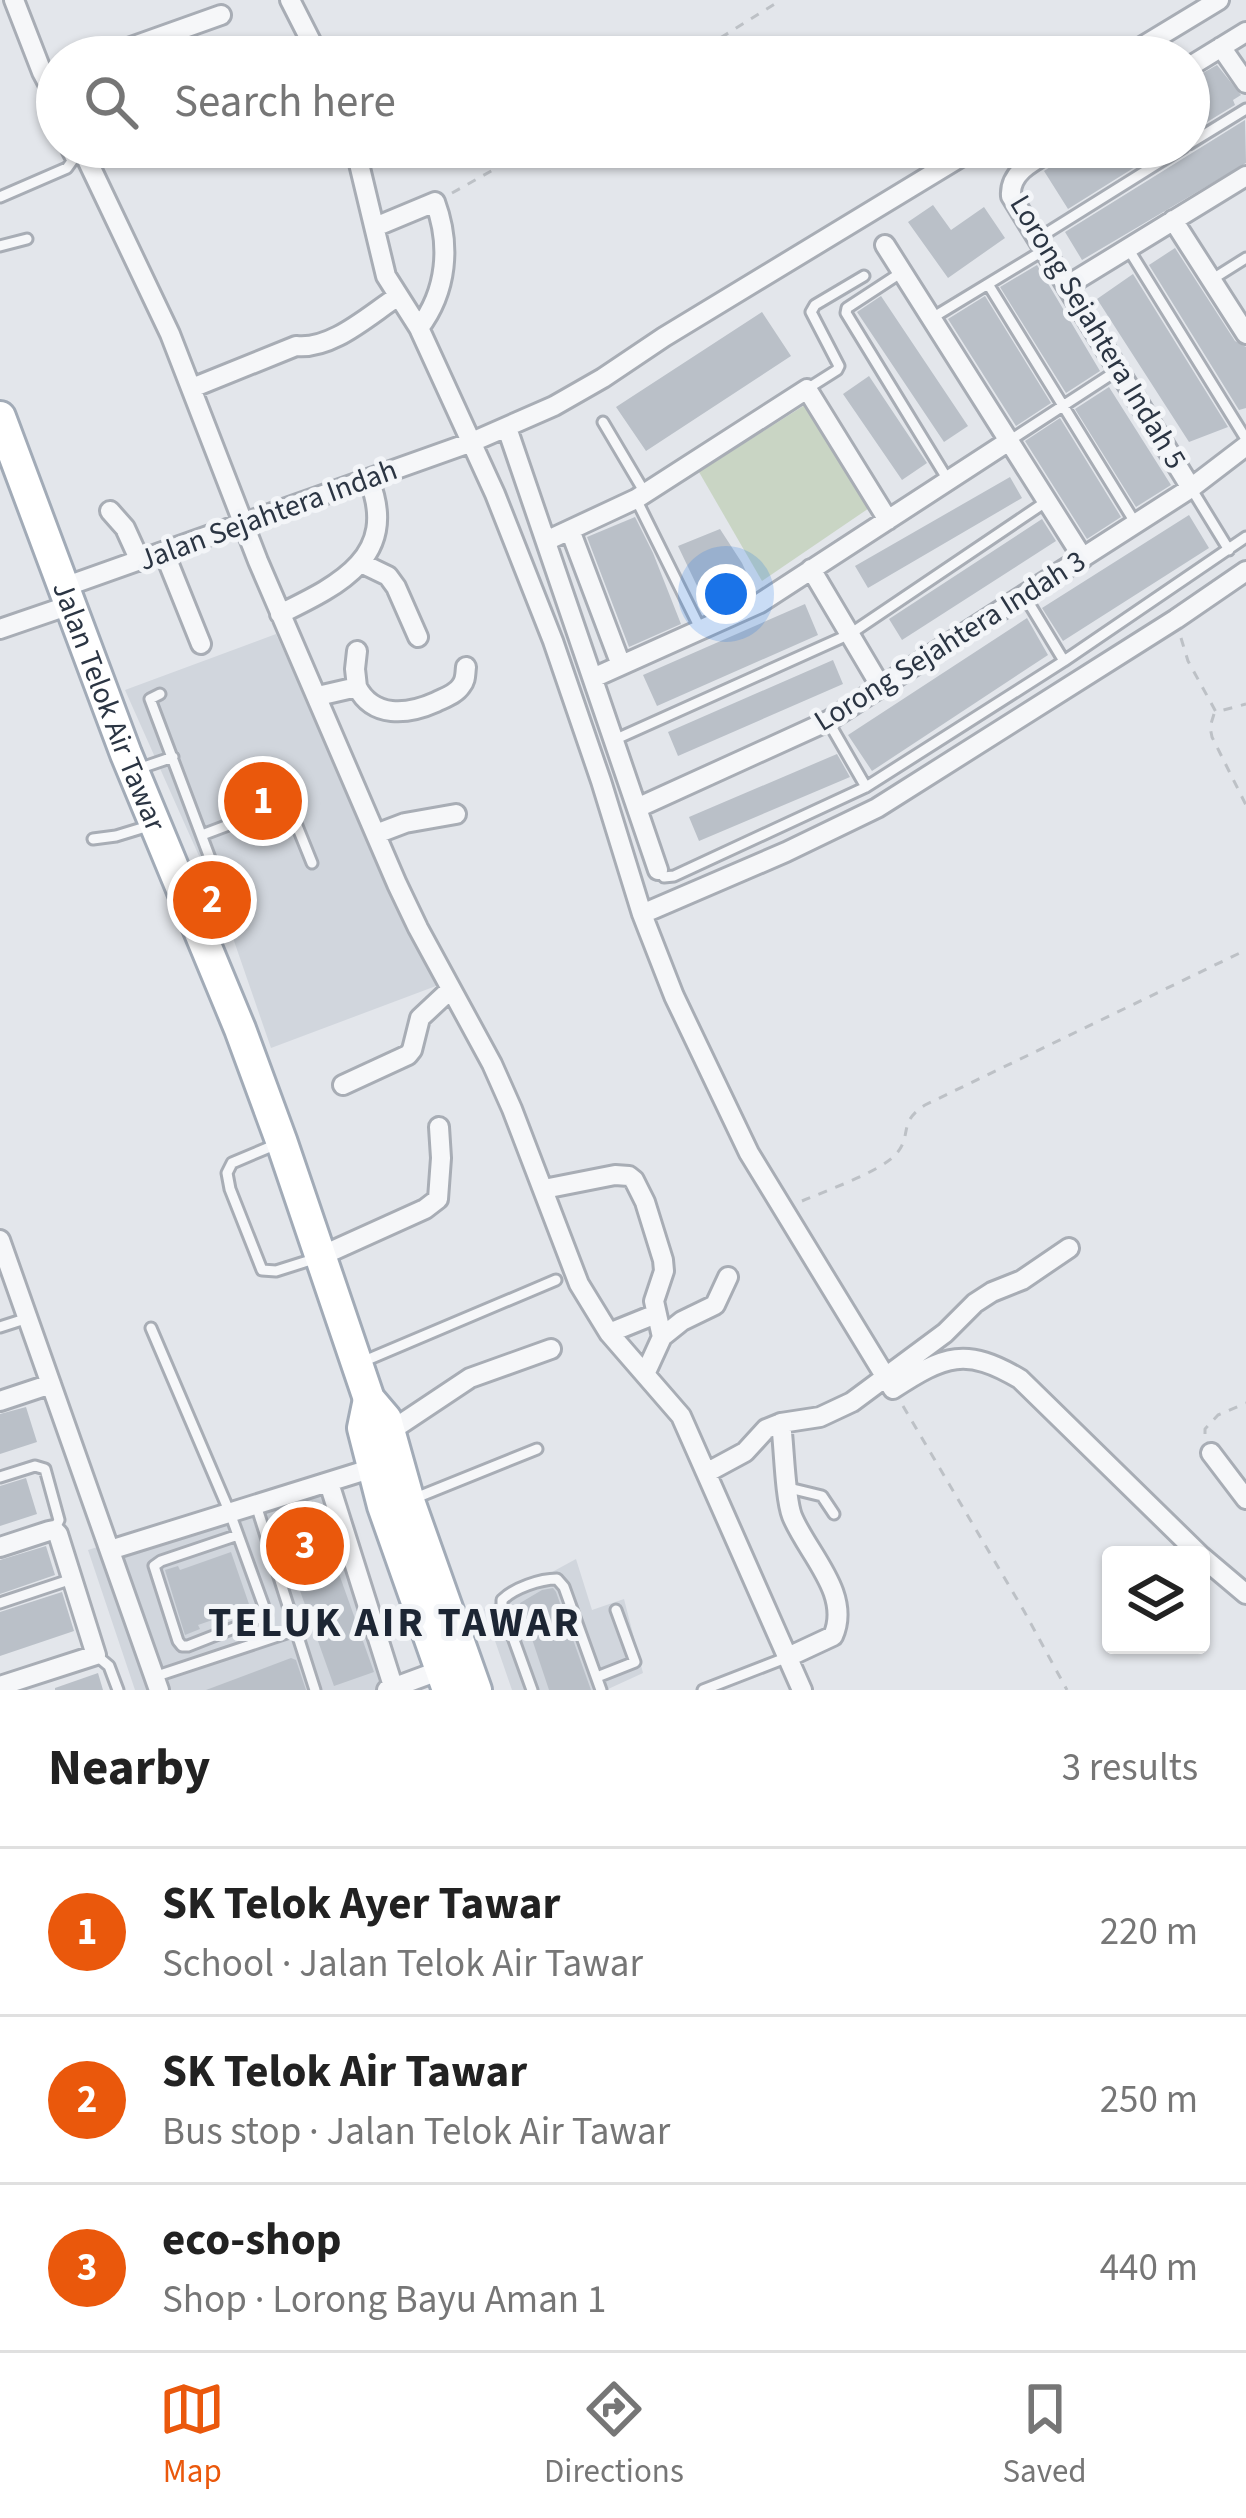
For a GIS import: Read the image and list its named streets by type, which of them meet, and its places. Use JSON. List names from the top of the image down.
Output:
{
  "streets": {
    "main road": ["Jalan Telok Air Tawar"],
    "street": ["Lorong Sejahtera Indah 5", "Jalan Sejahtera Indah", "Lorong Sejahtera Indah 3"]
  },
  "crossings": [
    ["Lorong Sejahtera Indah 5", "Lorong Sejahtera Indah 3"],
    ["Jalan Sejahtera Indah", "Jalan Telok Air Tawar"]
  ],
  "districts": ["TELUK AIR TAWAR"],
  "page": {
    "search": "Search here",
    "pins": ["1", "2", "3"],
    "heading": ["Nearby", "3 results"],
    "list": [
      {
        "mark": "1",
        "name": "SK Telok Ayer Tawar",
        "note": "School · Jalan Telok Air Tawar",
        "value": "220 m"
      },
      {
        "mark": "2",
        "name": "SK Telok Air Tawar",
        "note": "Bus stop · Jalan Telok Air Tawar",
        "value": "250 m"
      },
      {
        "mark": "3",
        "name": "eco-shop",
        "note": "Shop · Lorong Bayu Aman 1",
        "value": "440 m"
      }
    ],
    "nav": ["Map", "Directions", "Saved"]
  }
}
